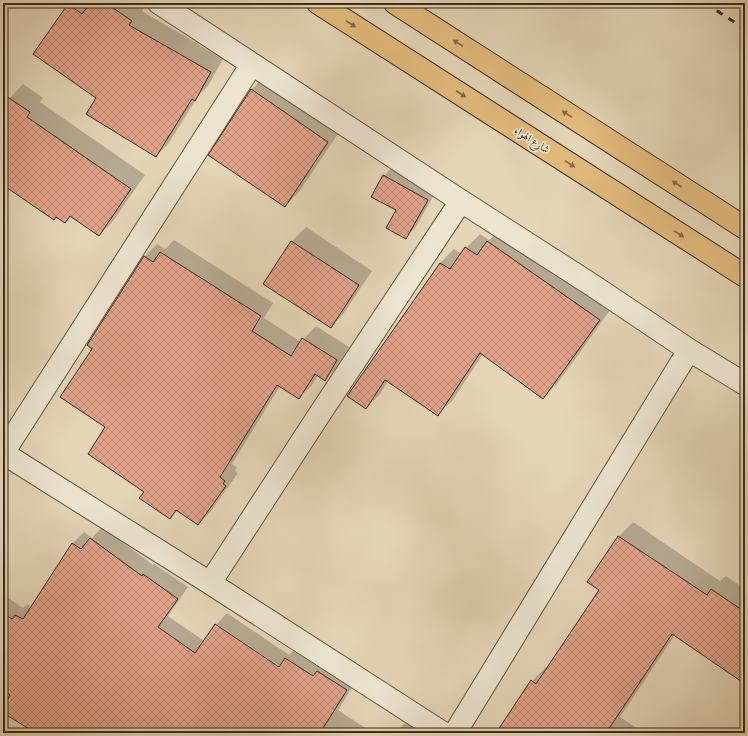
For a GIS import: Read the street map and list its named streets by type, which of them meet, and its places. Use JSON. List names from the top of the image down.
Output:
{
  "streets": {
    "highway": ["شارع الهواء"]
  }
}
